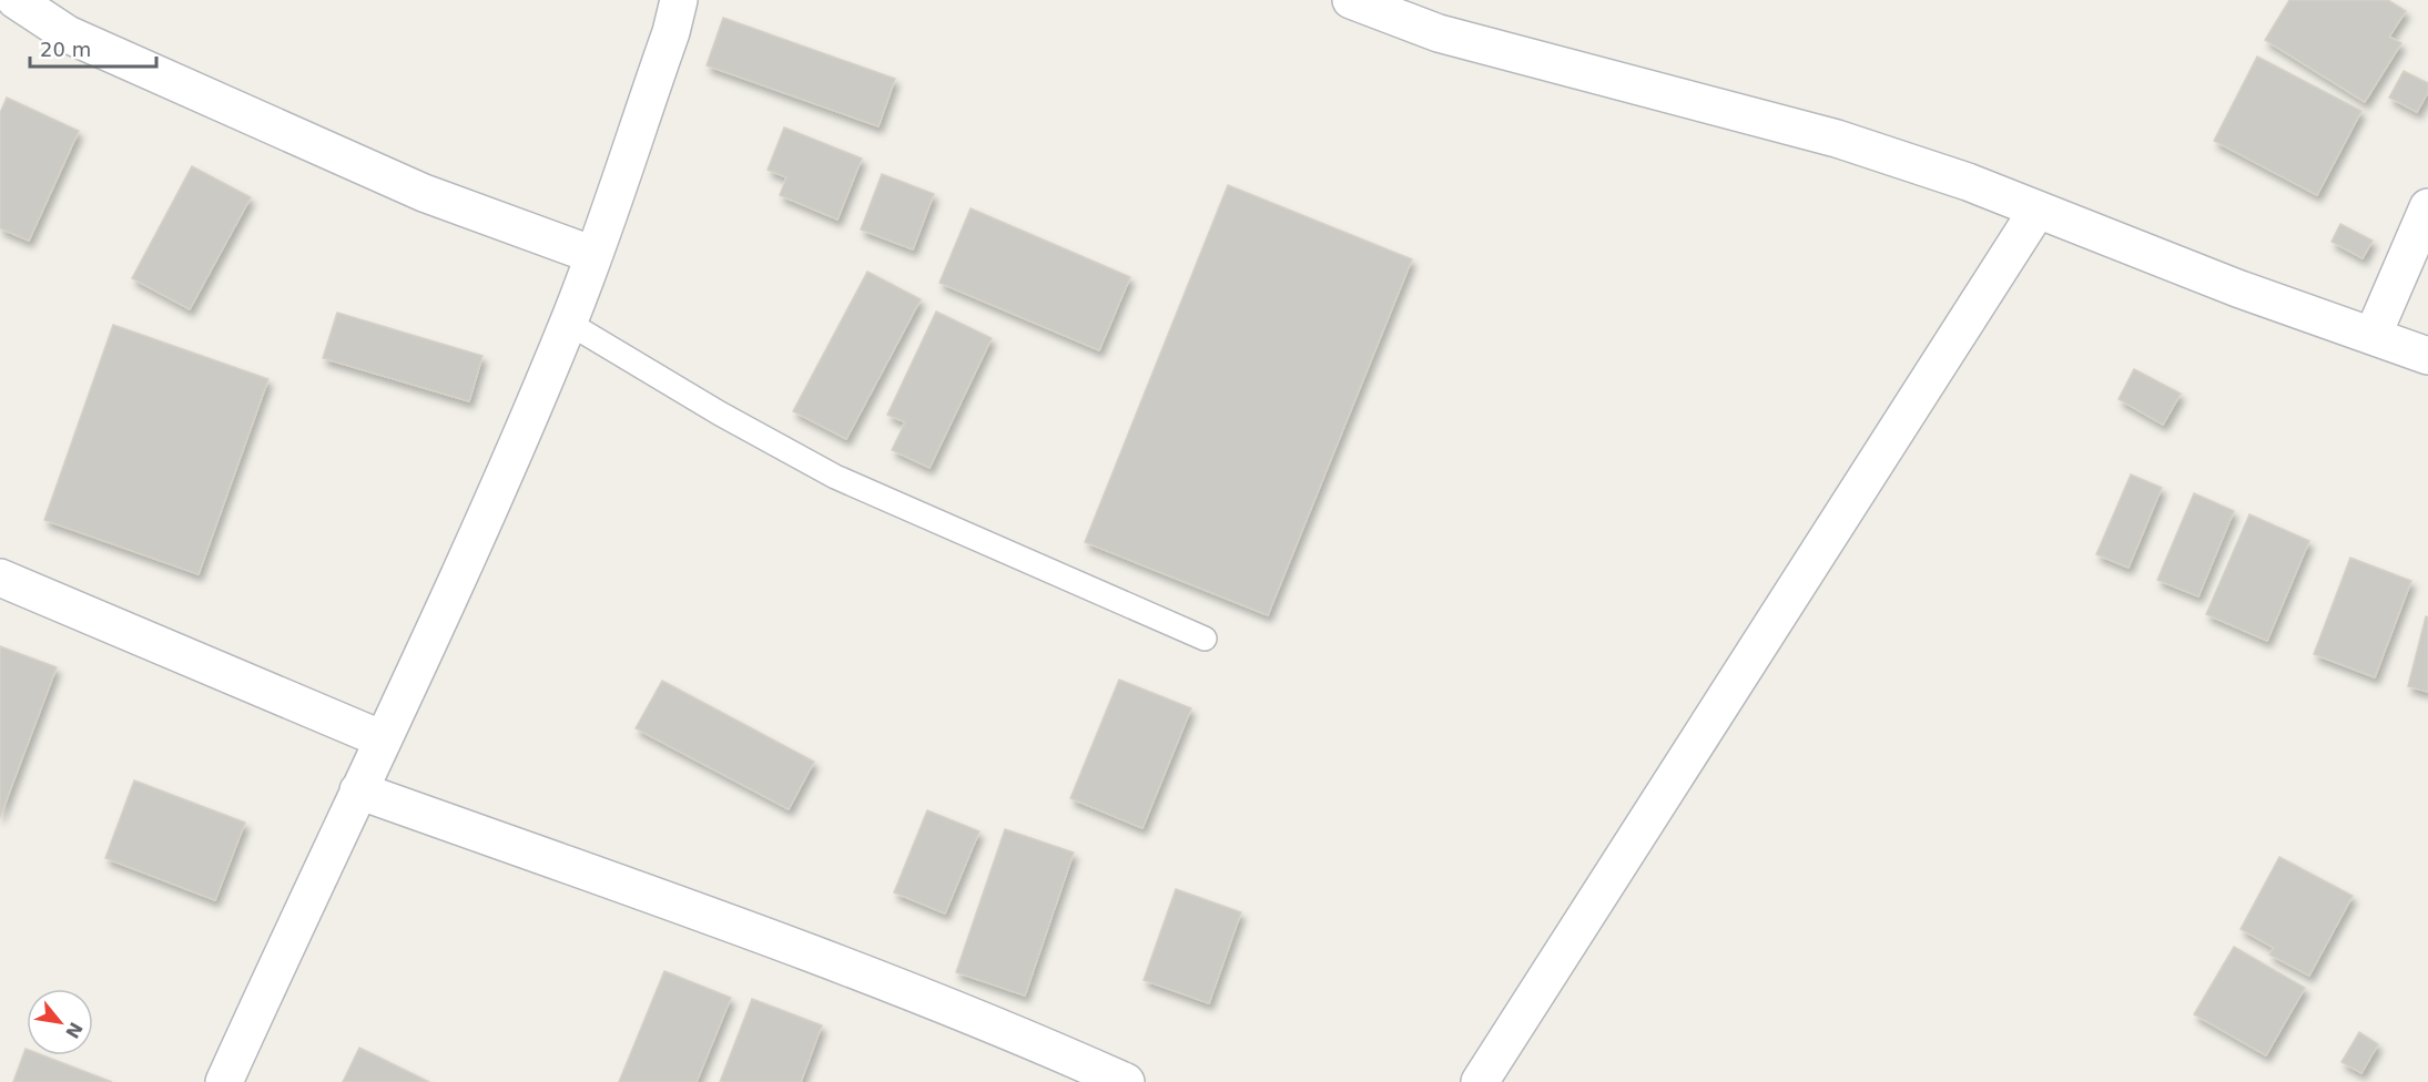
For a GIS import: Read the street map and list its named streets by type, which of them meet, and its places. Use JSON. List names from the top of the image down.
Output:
{
  "scale_bar": "20 m",
  "north": "bottom right"
}
